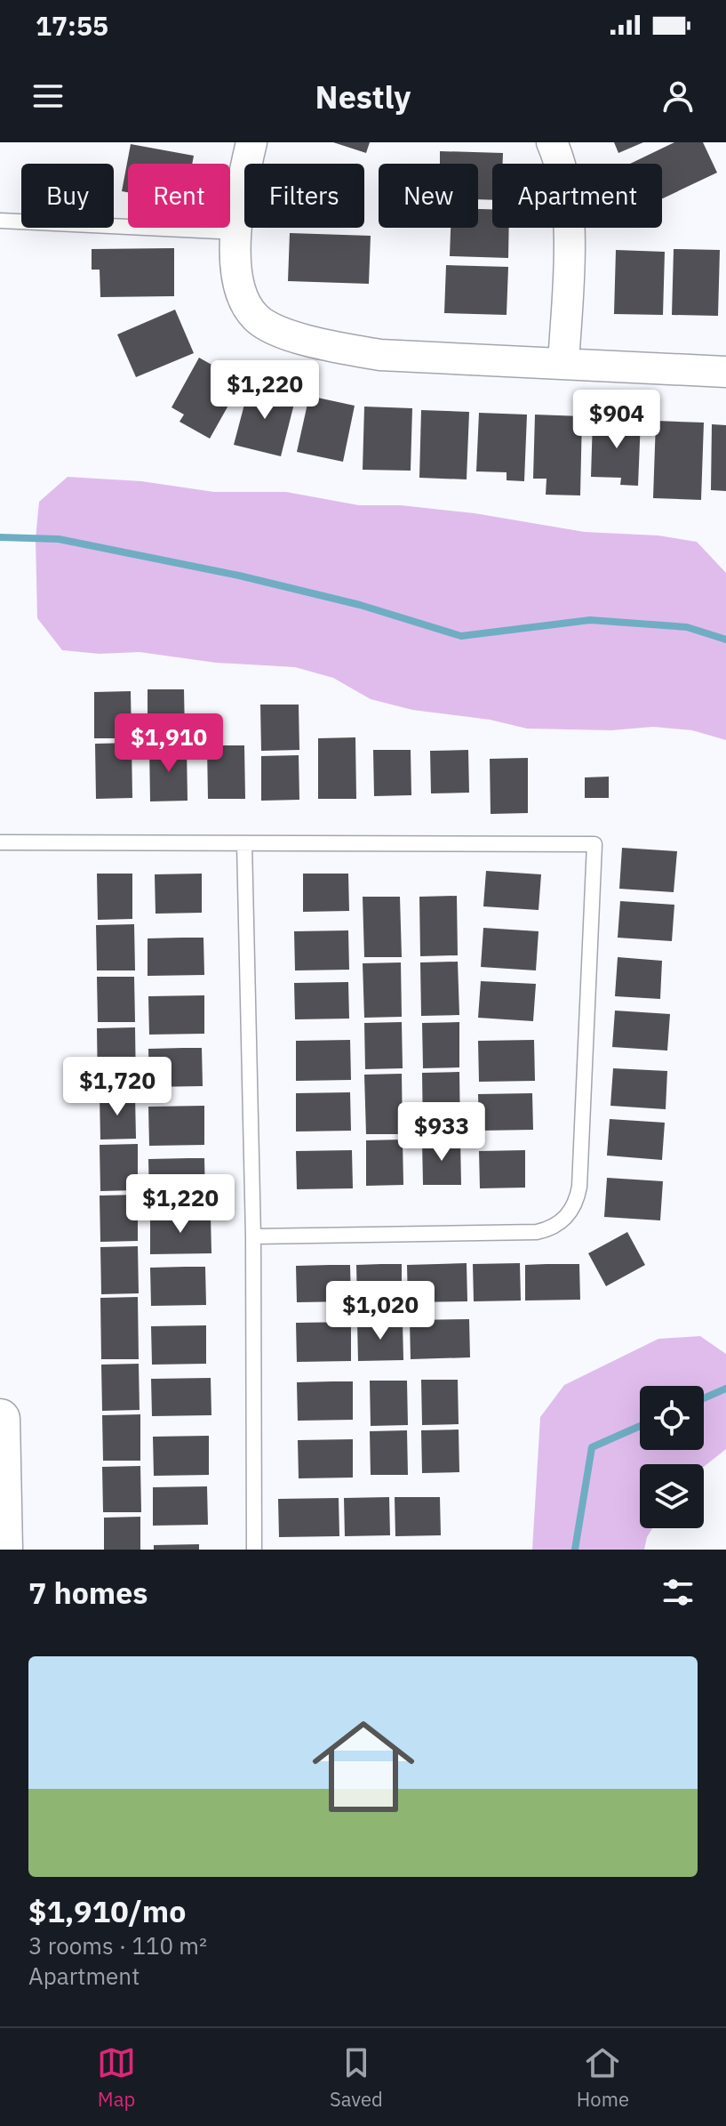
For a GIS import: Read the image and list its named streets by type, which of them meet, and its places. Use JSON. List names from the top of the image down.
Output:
{
  "page": {
    "status": "17:55",
    "header": "Nestly",
    "chip": [
      "Buy",
      "Rent",
      "Filters",
      "New",
      "Apartment"
    ],
    "price": [
      "$1,220",
      "$904",
      "$1,910",
      "$1,720",
      "$933",
      "$1,220",
      "$1,020"
    ],
    "heading": "7 homes",
    "list": [
      {
        "name": "$1,910/mo",
        "note": "3 rooms · 110 m² · Apartment"
      }
    ],
    "tabs": ["Map", "Saved", "Home"]
  }
}
